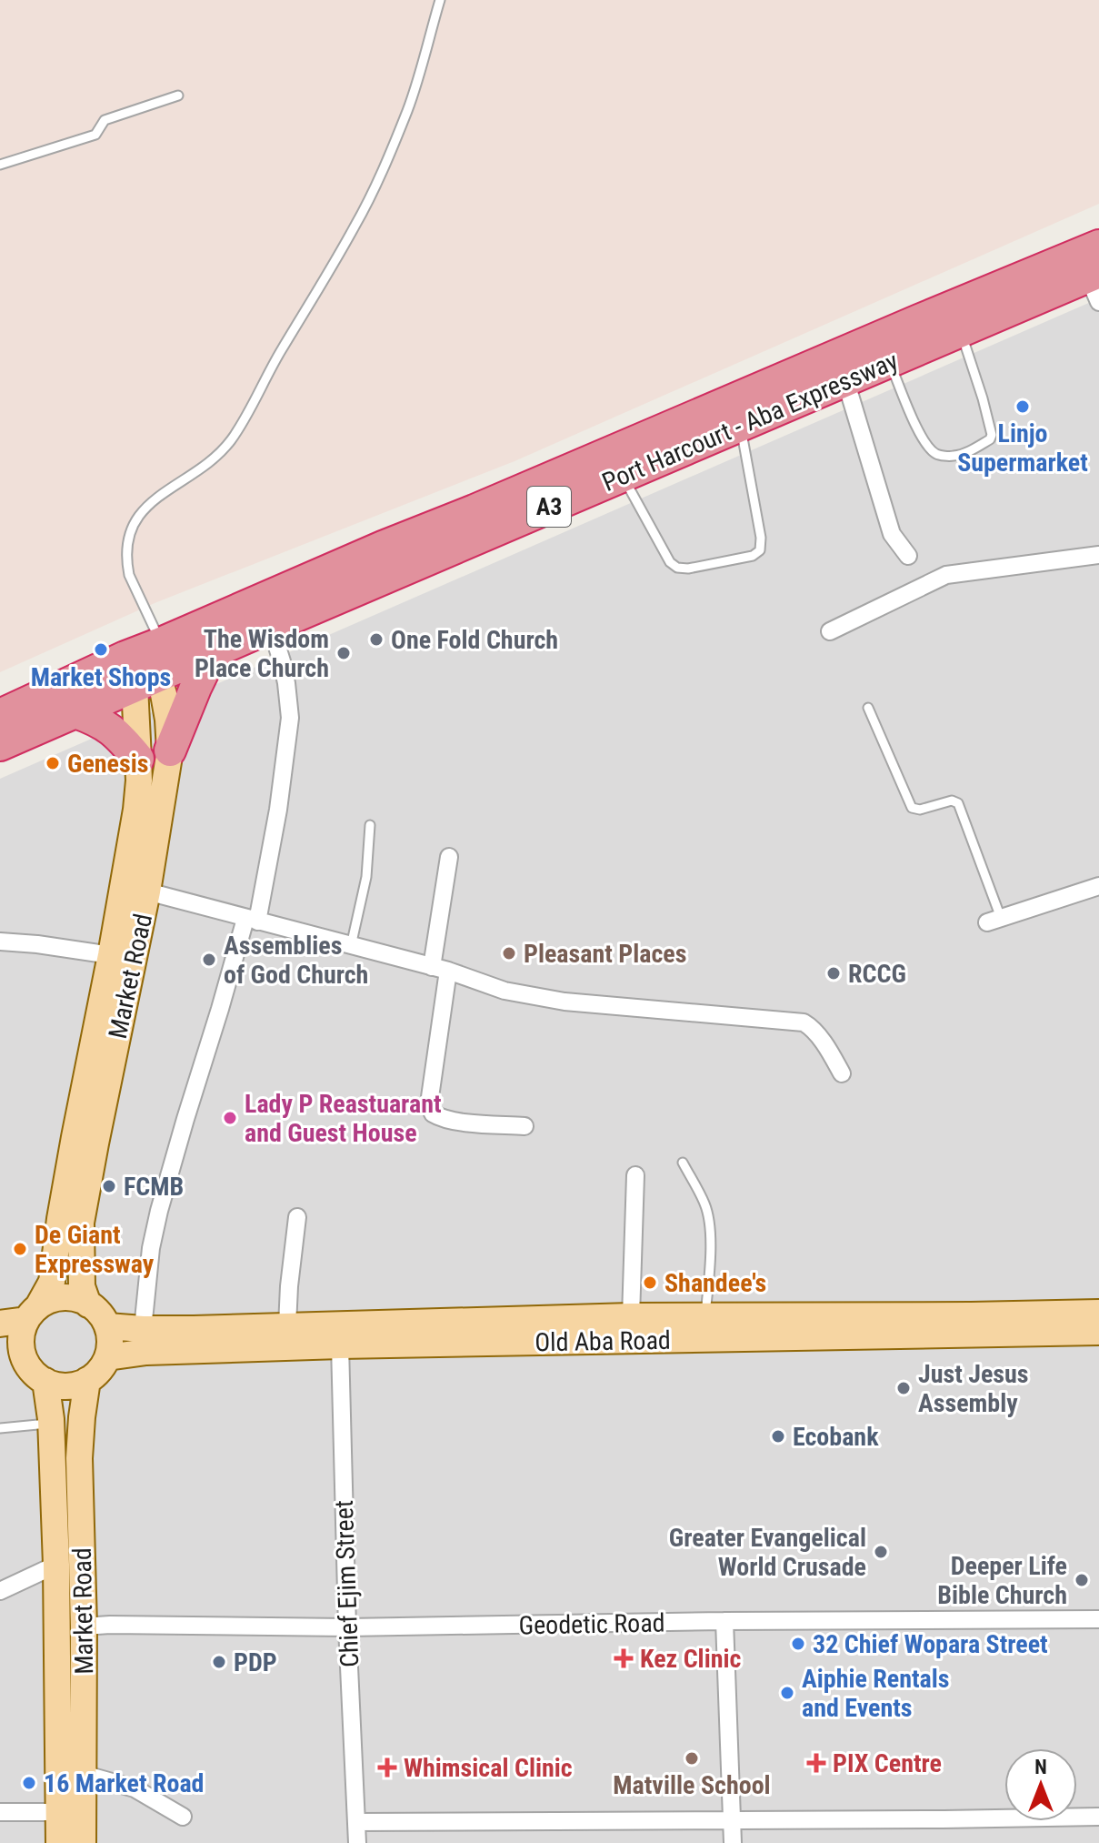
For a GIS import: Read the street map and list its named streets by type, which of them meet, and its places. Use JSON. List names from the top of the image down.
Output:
{
  "streets": {
    "highway": ["Port Harcourt - Aba Expressway", "A3"],
    "main road": ["Market Road", "Old Aba Road"],
    "street": ["Chief Ejim Street", "Geodetic Road"]
  },
  "crossings": [
    ["Port Harcourt - Aba Expressway", "Market Road"],
    ["Market Road", "Old Aba Road"],
    ["Market Road", "Geodetic Road"],
    ["Old Aba Road", "Chief Ejim Street"],
    ["Chief Ejim Street", "Geodetic Road"]
  ],
  "places": {
    "other": [
      "Linjo Supermarket",
      "One Fold Church",
      "Market Shops",
      "The Wisdom Place Church",
      "Genesis",
      "Pleasant Places",
      "Assemblies of God Church",
      "RCCG",
      "Lady P Reastuarant and Guest House",
      "FCMB",
      "De Giant Expressway",
      "Shandee's",
      "Just Jesus Assembly",
      "Ecobank",
      "Greater Evangelical World Crusade",
      "Deeper Life Bible Church",
      "32 Chief Wopara Street",
      "PDP",
      "Aiphie Rentals and Events",
      "Matville School",
      "16 Market Road"
    ],
    "health": ["Kez Clinic", "PIX Centre", "Whimsical Clinic"]
  },
  "north": "top"
}
